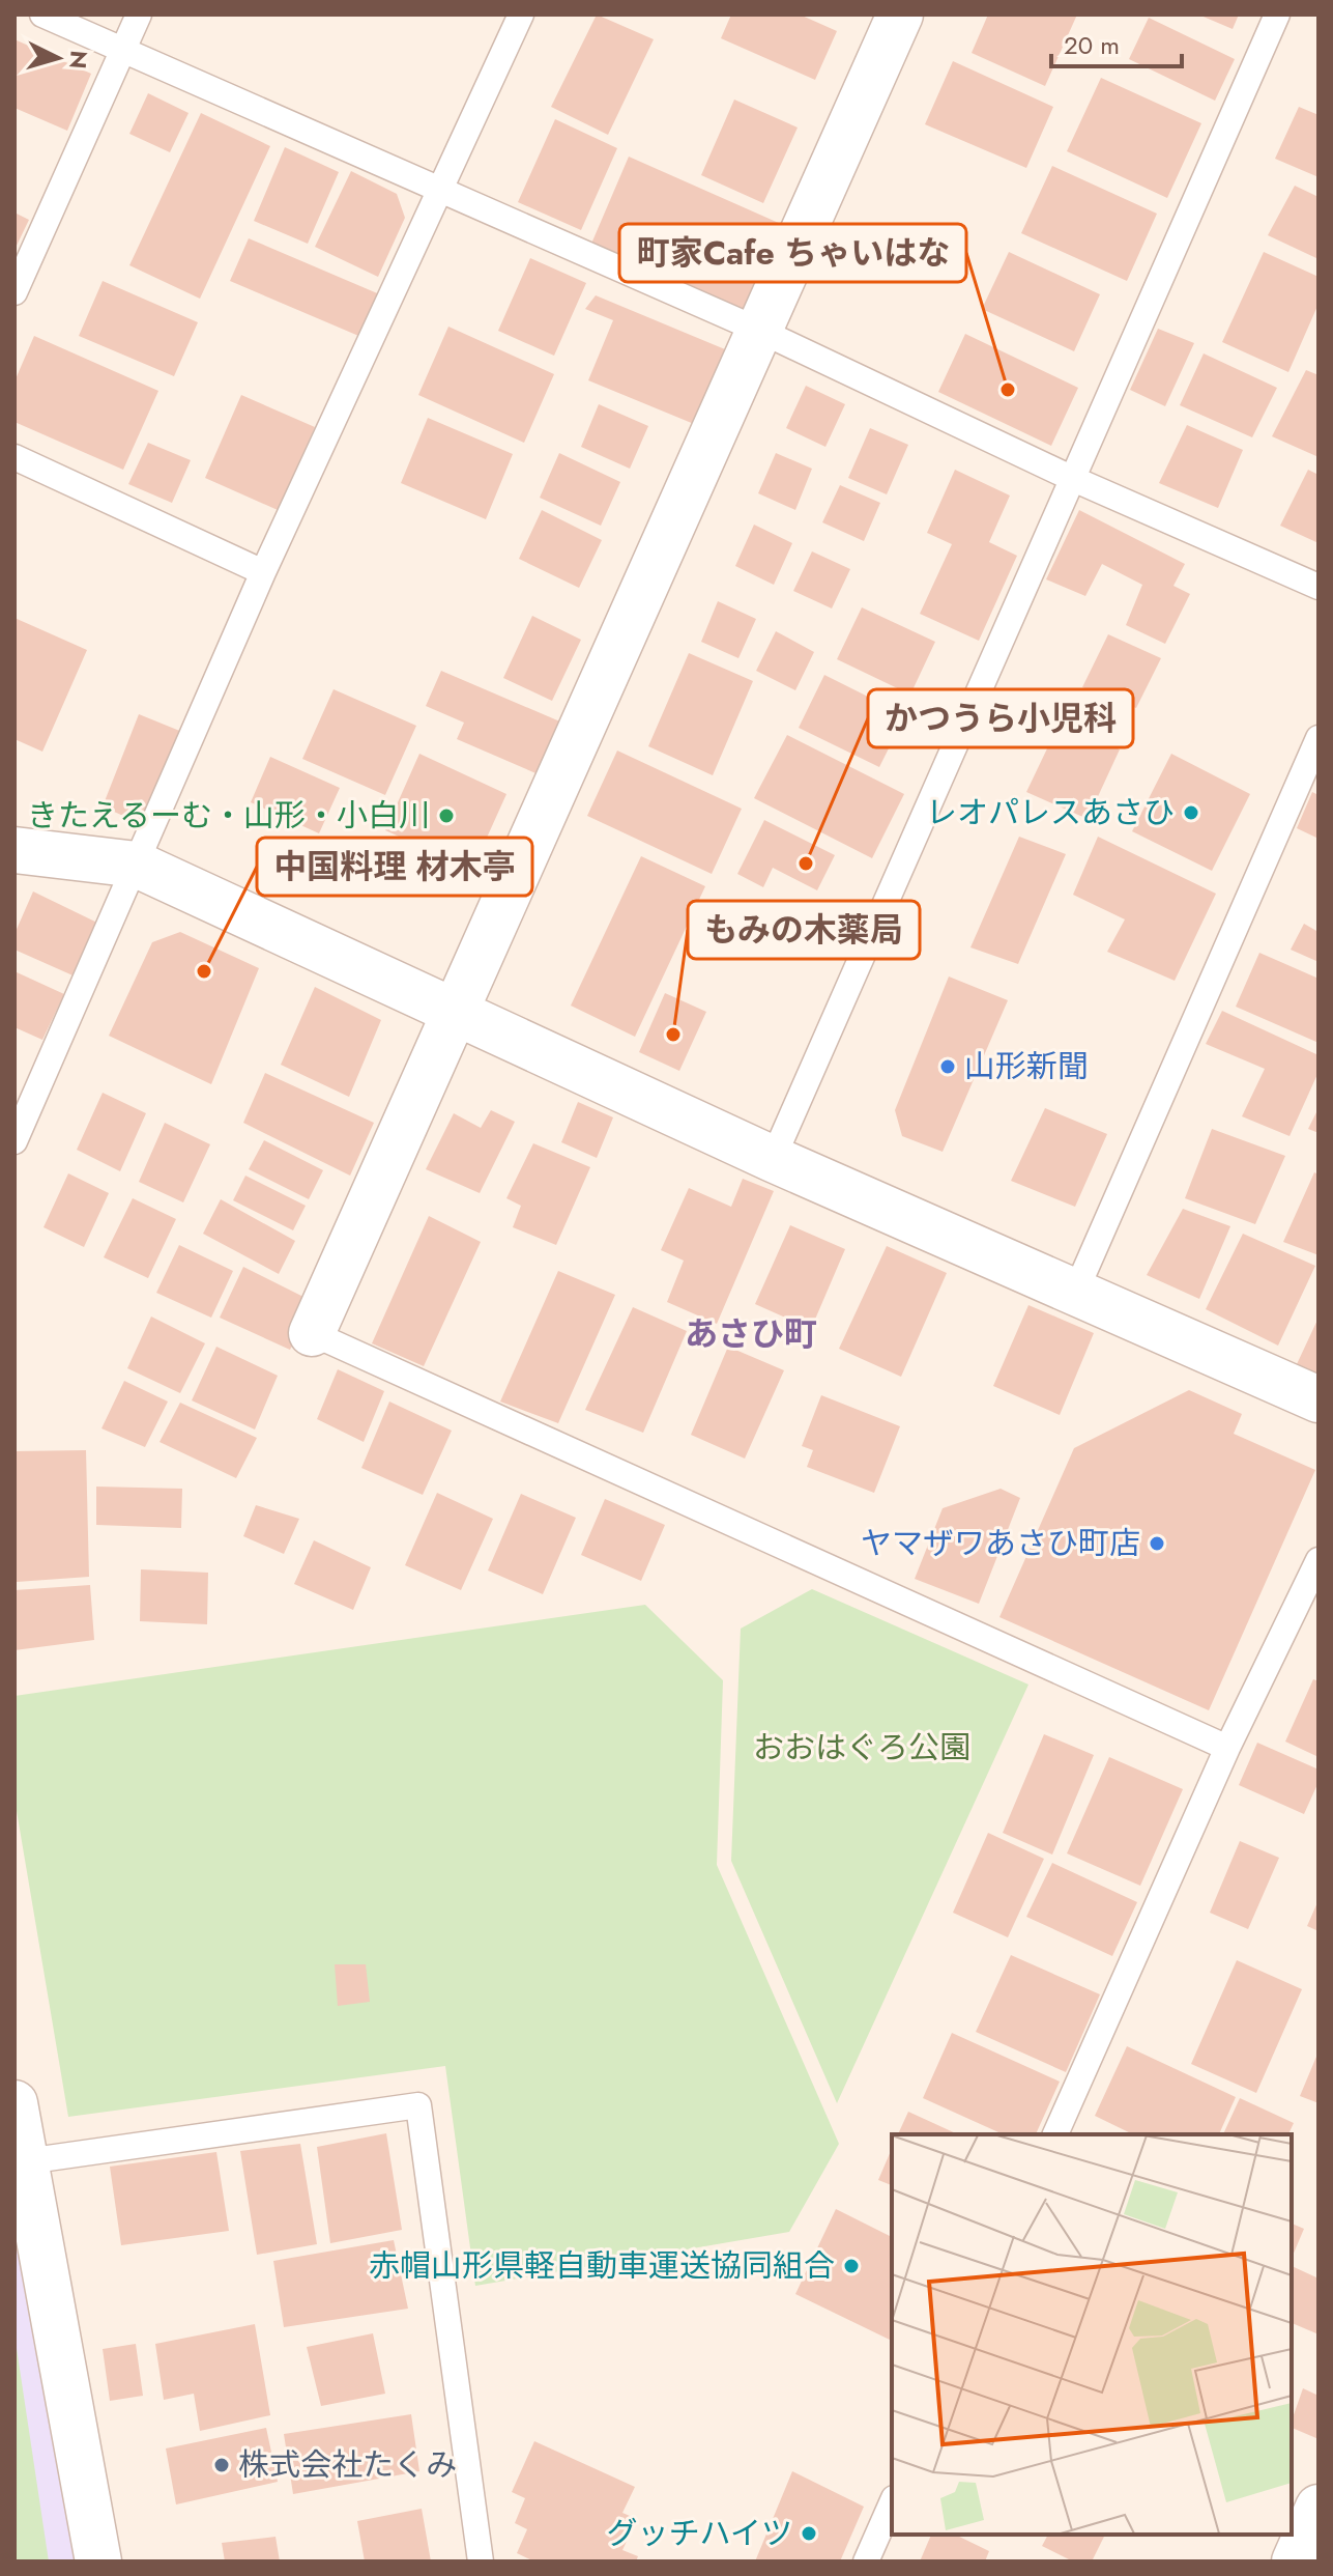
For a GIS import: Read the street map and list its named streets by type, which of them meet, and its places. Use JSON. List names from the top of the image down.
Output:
{
  "districts": ["あさひ町"],
  "parks": ["おおはぐろ公園"],
  "places": [
    "町家Cafe ちゃいはな",
    "レオパレスあさひ",
    "きたえるーむ・山形・小白川",
    "かつうら小児科",
    "中国料理 材木亭",
    "もみの木薬局",
    "山形新聞",
    "ヤマザワあさひ町店",
    "赤帽山形県軽自動車運送協同組合",
    "株式会社たくみ",
    "グッチハイツ"
  ],
  "scale_bar": "20 m",
  "north": "right"
}
